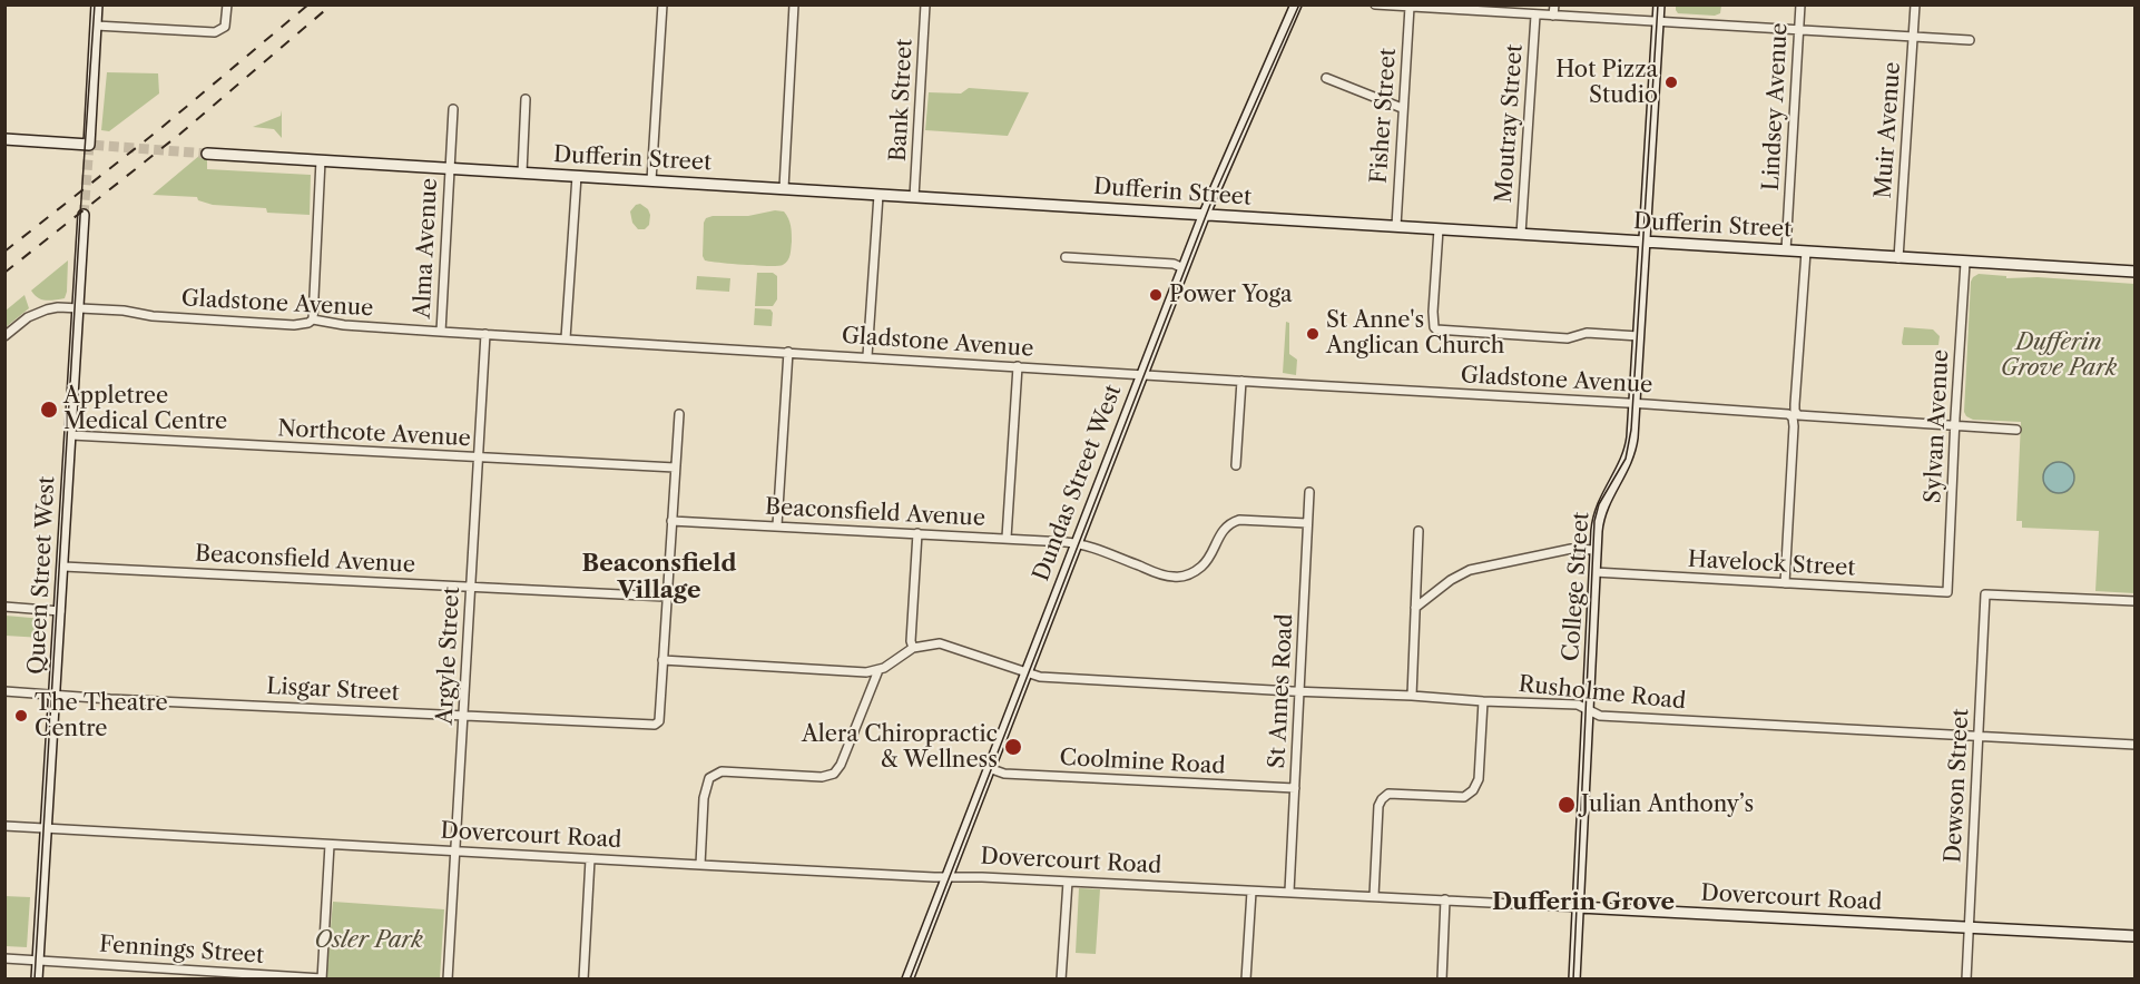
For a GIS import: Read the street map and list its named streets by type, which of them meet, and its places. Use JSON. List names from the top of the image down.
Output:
{
  "streets": {
    "main road": [
      "Dufferin Street",
      "Dundas Street West",
      "Queen Street West",
      "College Street",
      "Dovercourt Road"
    ],
    "street": [
      "Bank Street",
      "Lindsey Avenue",
      "Fisher Street",
      "Moutray Street",
      "Muir Avenue",
      "Alma Avenue",
      "Gladstone Avenue",
      "Sylvan Avenue",
      "Northcote Avenue",
      "Beaconsfield Avenue",
      "Havelock Street",
      "Argyle Street",
      "Lisgar Street",
      "St Annes Road",
      "Rusholme Road",
      "Coolmine Road",
      "Dewson Street",
      "Fennings Street"
    ]
  },
  "crossings": [
    ["Bank Street", "Dufferin Street"],
    ["Lindsey Avenue", "Dufferin Street"],
    ["Fisher Street", "Dufferin Street"],
    ["Moutray Street", "Dufferin Street"],
    ["Muir Avenue", "Dufferin Street"],
    ["Dufferin Street", "Alma Avenue"],
    ["Dufferin Street", "Sylvan Avenue"],
    ["Dufferin Street", "Dundas Street West"],
    ["Dufferin Street", "College Street"],
    ["Alma Avenue", "Gladstone Avenue"],
    ["Gladstone Avenue", "Dundas Street West"],
    ["Gladstone Avenue", "Havelock Street"],
    ["Gladstone Avenue", "Queen Street West"],
    ["Gladstone Avenue", "College Street"],
    ["Gladstone Avenue", "Argyle Street"],
    ["Sylvan Avenue", "Havelock Street"],
    ["Northcote Avenue", "Queen Street West"],
    ["Northcote Avenue", "Argyle Street"],
    ["Dundas Street West", "Beaconsfield Avenue"],
    ["Dundas Street West", "Rusholme Road"],
    ["Dundas Street West", "Coolmine Road"],
    ["Dundas Street West", "Dovercourt Road"],
    ["Beaconsfield Avenue", "Queen Street West"],
    ["Beaconsfield Avenue", "Argyle Street"],
    ["Beaconsfield Avenue", "St Annes Road"],
    ["Havelock Street", "College Street"],
    ["Queen Street West", "Lisgar Street"],
    ["Queen Street West", "Dovercourt Road"],
    ["Queen Street West", "Fennings Street"],
    ["College Street", "Rusholme Road"],
    ["College Street", "Dovercourt Road"],
    ["Argyle Street", "Lisgar Street"],
    ["Argyle Street", "Dovercourt Road"],
    ["St Annes Road", "Rusholme Road"],
    ["St Annes Road", "Coolmine Road"],
    ["St Annes Road", "Dovercourt Road"],
    ["Rusholme Road", "Dewson Street"],
    ["Dewson Street", "Dovercourt Road"]
  ],
  "districts": ["Beaconsfield Village", "Dufferin Grove"],
  "parks": ["Dufferin Grove Park", "Osler Park"],
  "places": [
    "Hot Pizza Studio",
    "Power Yoga",
    "St Anne's Anglican Church",
    "Appletree Medical Centre",
    "The Theatre Centre",
    "Alera Chiropractic & Wellness",
    "Julian Anthony’s"
  ]
}
